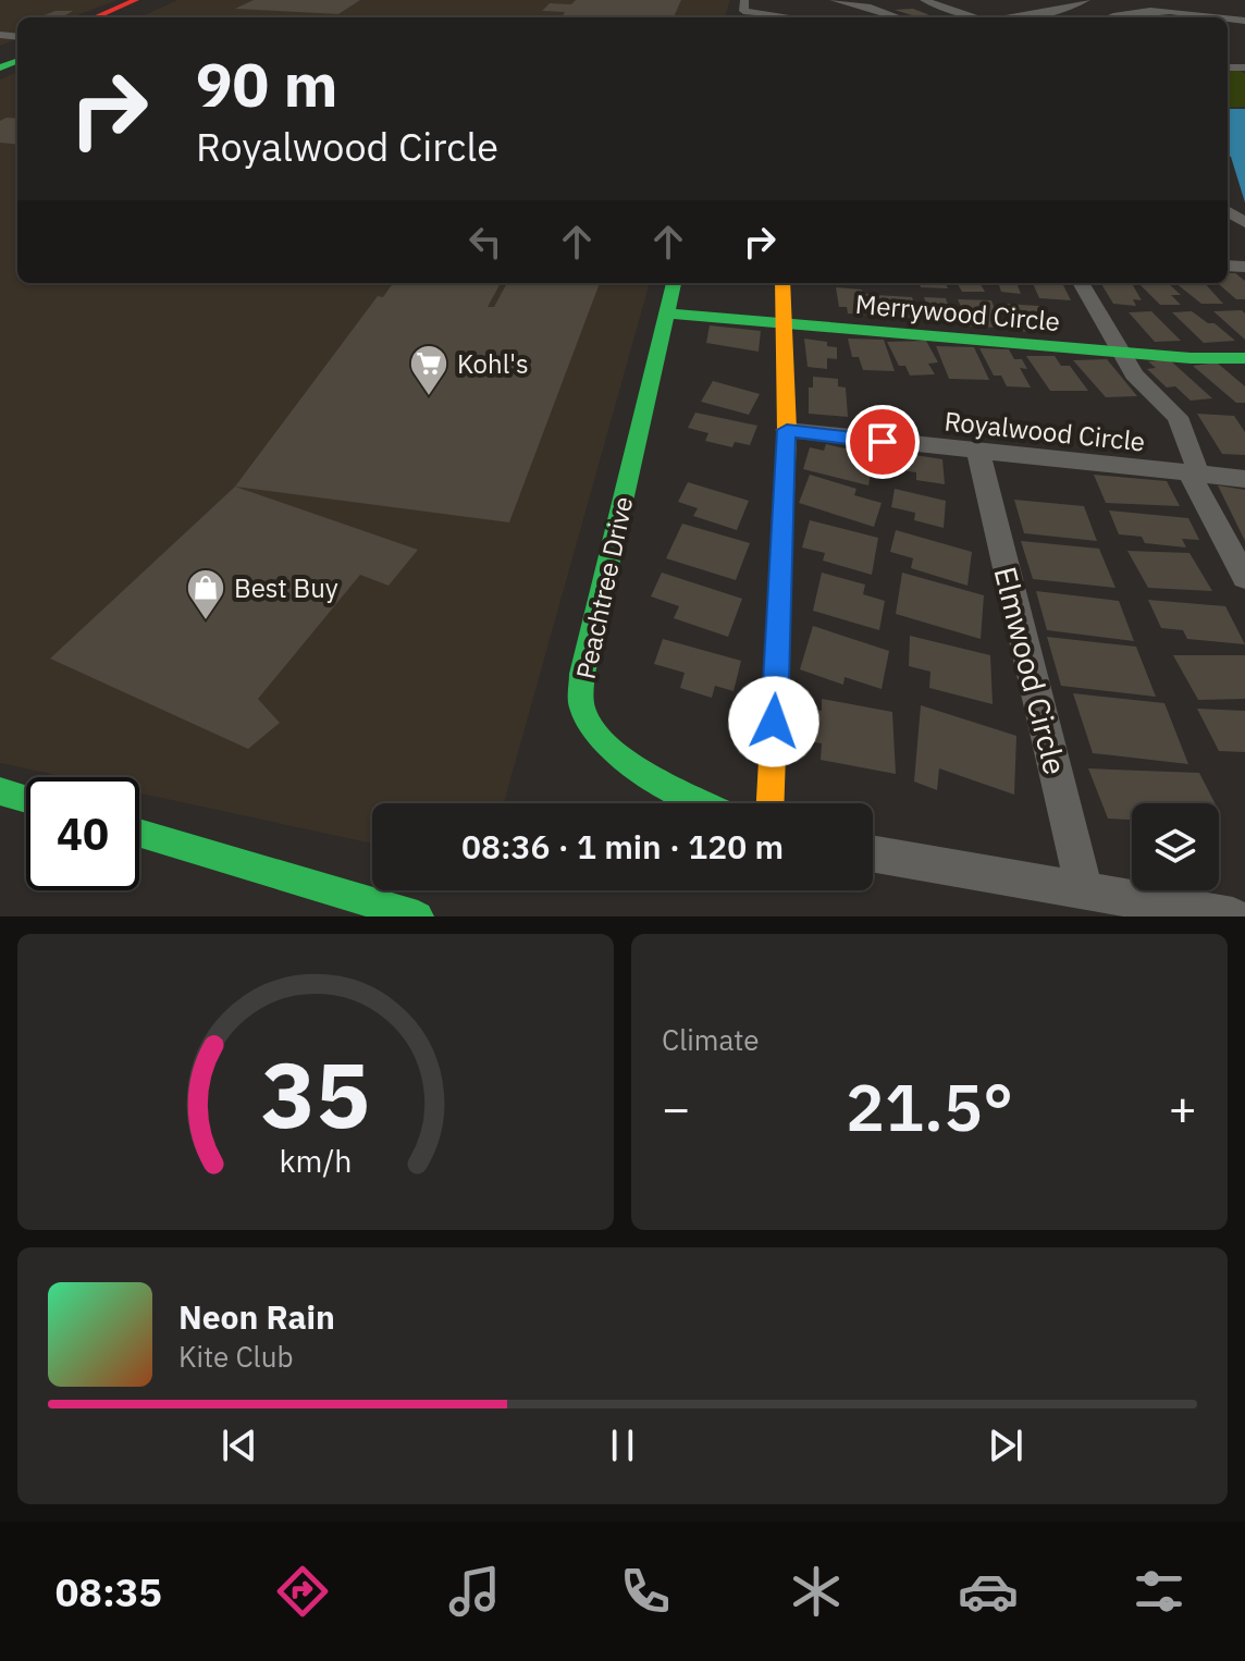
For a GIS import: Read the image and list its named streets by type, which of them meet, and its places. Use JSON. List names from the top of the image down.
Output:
{
  "streets": {
    "main road": ["Merrywood Circle", "Peachtree Drive"],
    "street": ["Royalwood Circle", "Elmwood Circle"]
  },
  "crossings": [
    ["Merrywood Circle", "Peachtree Drive"],
    ["Royalwood Circle", "Elmwood Circle"]
  ],
  "places": {
    "supermarket": ["Kohl's"],
    "shop": ["Best Buy"]
  },
  "page": {
    "turn": ["90 m", "Royalwood Circle"],
    "limit": "40",
    "trip": "08:36 · 1 min · 120 m",
    "tile": "Climate",
    "heat": ["−", "21.5°", "+"],
    "song": ["Neon Rain", "Kite Club"],
    "tabs": "08:35",
    "gauge": ["35", "km/h"]
  }
}
